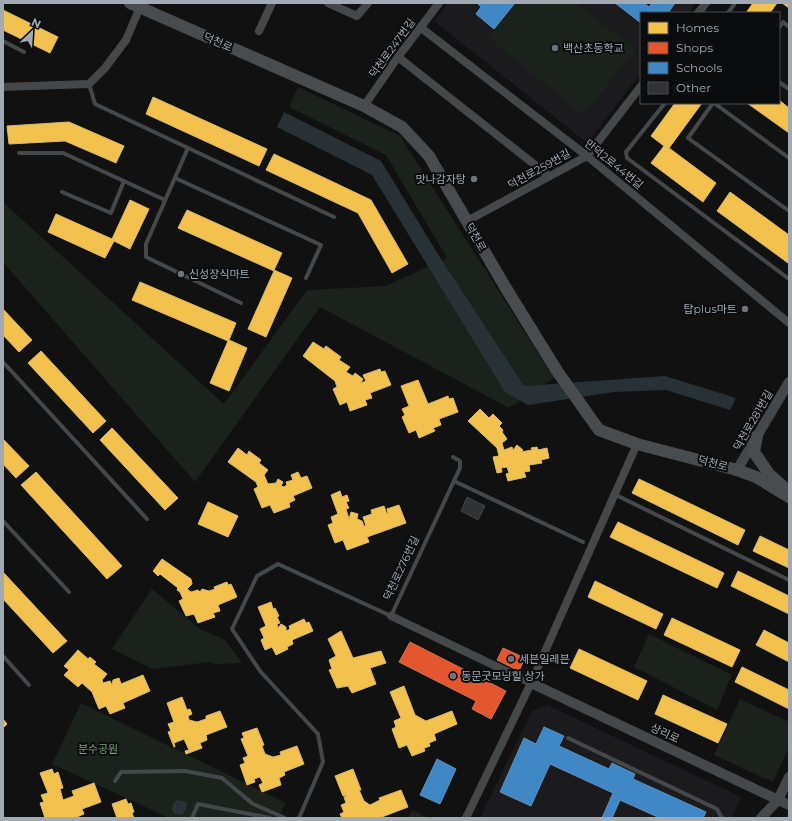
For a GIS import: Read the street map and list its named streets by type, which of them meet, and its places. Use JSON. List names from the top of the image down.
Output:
{
  "streets": {
    "main road": ["덕천로"],
    "street": [
      "덕천로247번길",
      "만덕2로44번길",
      "덕천로259번길",
      "덕천로281번길",
      "덕천로276번길",
      "상리로"
    ]
  },
  "crossings": [
    ["덕천로", "덕천로247번길"],
    ["덕천로", "덕천로259번길"],
    ["덕천로", "덕천로281번길"],
    ["덕천로247번길", "만덕2로44번길"],
    ["만덕2로44번길", "덕천로259번길"],
    ["덕천로276번길", "상리로"]
  ],
  "parks": ["분수공원"],
  "places": [
    "백산초등학교",
    "맛나감자탕",
    "신성장식마트",
    "탑plus마트",
    "세븐일레븐",
    "동문굿모닝힐 상가"
  ],
  "legend": [
    "Homes",
    "Shops",
    "Schools",
    "Other"
  ],
  "north": "top right"
}
